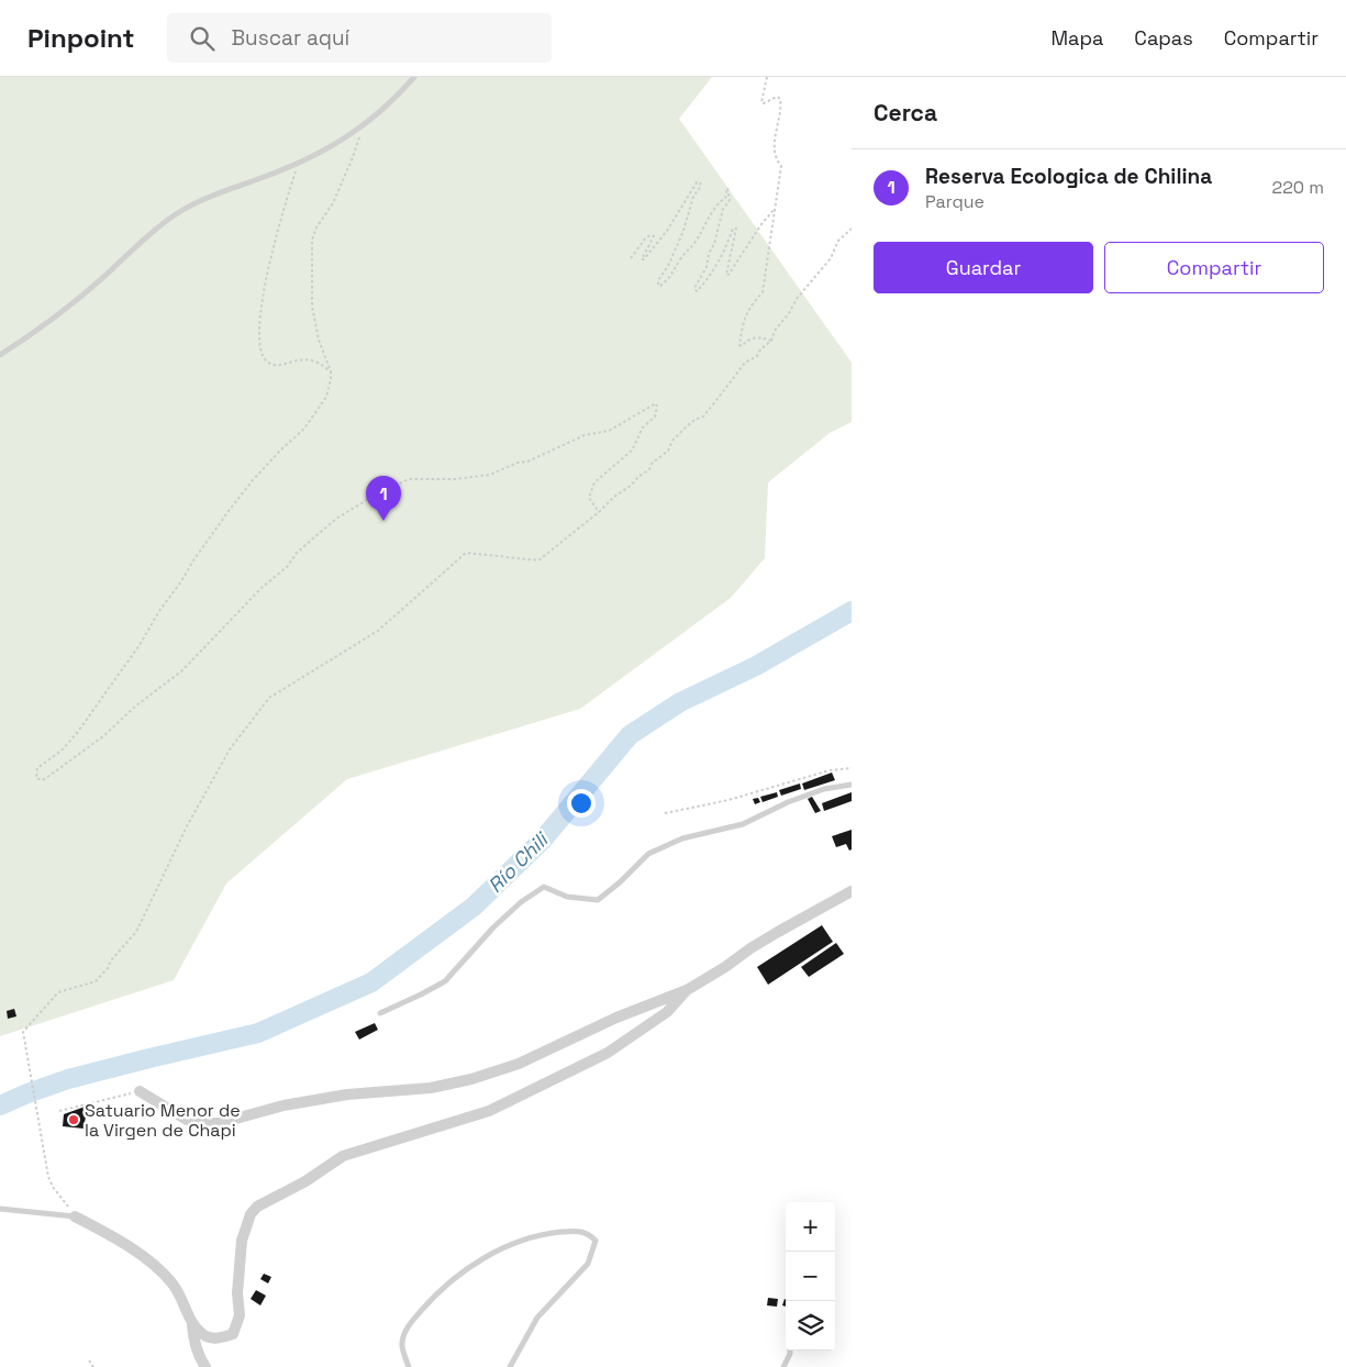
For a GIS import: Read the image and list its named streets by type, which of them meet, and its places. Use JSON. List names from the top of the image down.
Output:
{
  "water": ["Río Chili"],
  "places": ["Satuario Menor de la Virgen de Chapi"],
  "page": {
    "header": "Pinpoint",
    "search": "Buscar aquí",
    "nav": ["Mapa", "Capas", "Compartir"],
    "heading": "Cerca",
    "list": [
      {
        "mark": "1",
        "name": "Reserva Ecologica de Chilina",
        "note": "Parque",
        "value": "220 m"
      }
    ],
    "buttons": ["Guardar", "Compartir"],
    "pins": "1",
    "map_buttons": ["+", "−"]
  }
}
